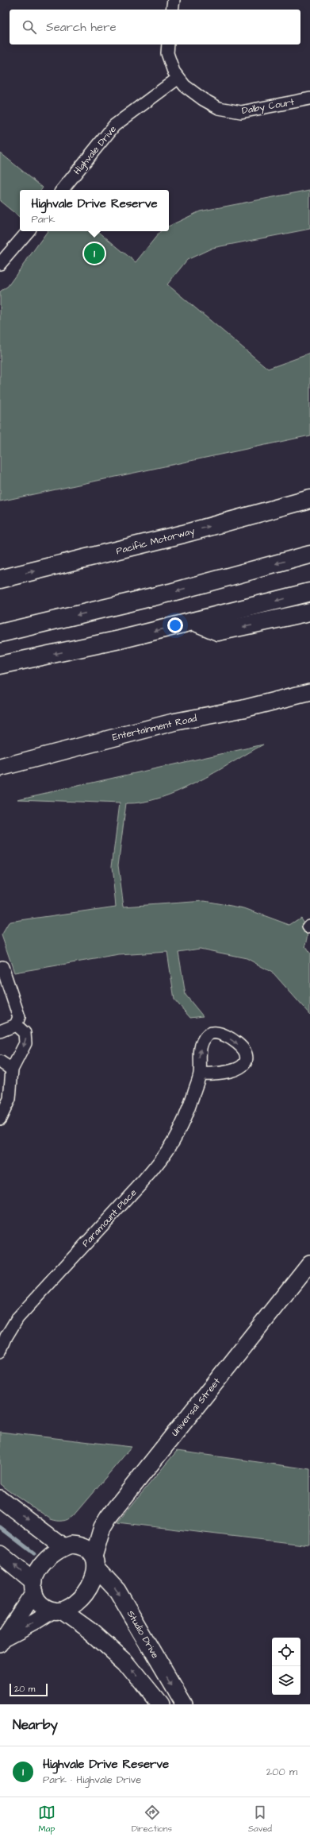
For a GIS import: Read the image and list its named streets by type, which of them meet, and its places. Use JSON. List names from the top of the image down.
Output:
{
  "streets": {
    "highway": ["Pacific Motorway"],
    "street": [
      "Dalby Court",
      "Highvale Drive",
      "Entertainment Road",
      "Paramount Place",
      "Universal Street",
      "Studio Drive"
    ]
  },
  "crossings": [
    ["Dalby Court", "Highvale Drive"],
    ["Universal Street", "Studio Drive"]
  ],
  "scale_bar": "20 m",
  "page": {
    "search": "Search here",
    "popup": ["Highvale Drive Reserve", "Park"],
    "pins": "1",
    "scale": "20 m",
    "heading": "Nearby",
    "list": [
      {
        "mark": "1",
        "name": "Highvale Drive Reserve",
        "note": "Park · Highvale Drive",
        "value": "200 m"
      }
    ],
    "nav": ["Map", "Directions", "Saved"]
  }
}
